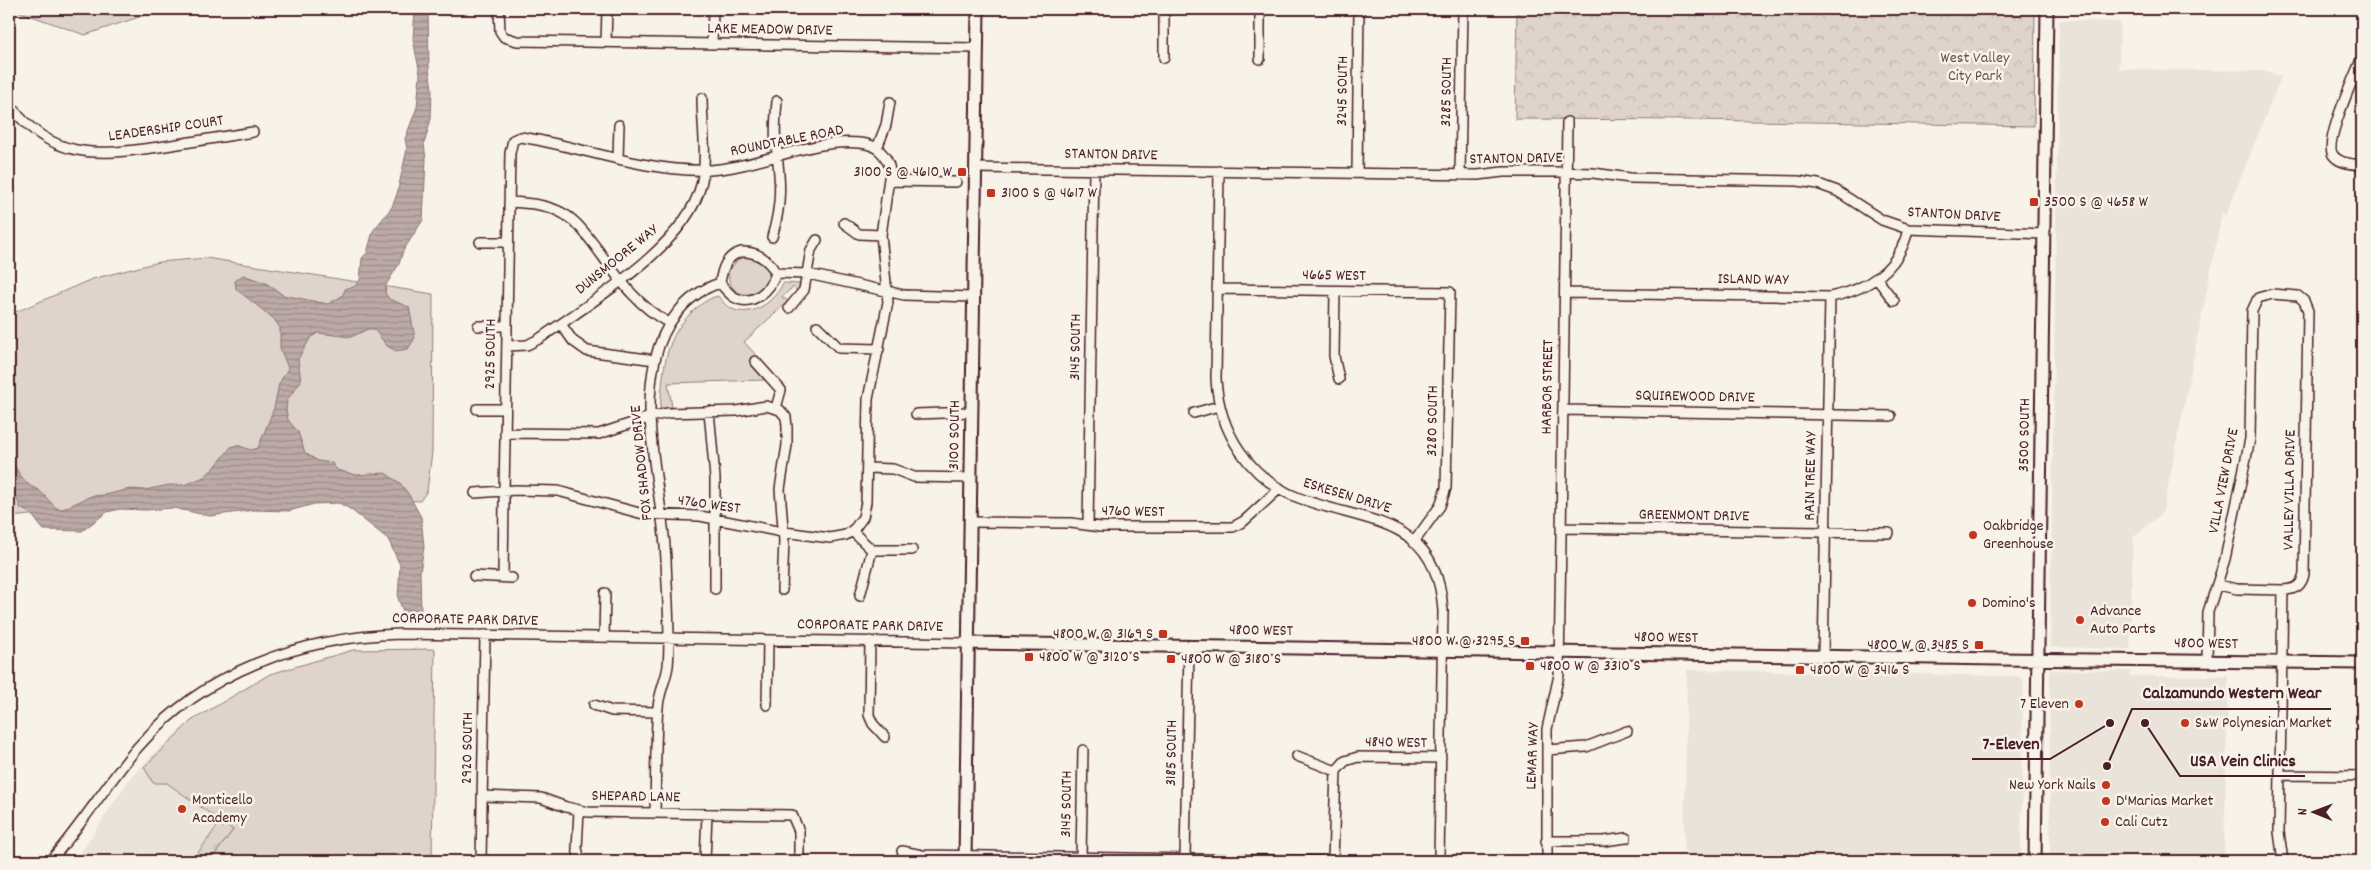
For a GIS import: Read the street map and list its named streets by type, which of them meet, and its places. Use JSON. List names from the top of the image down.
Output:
{
  "streets": {
    "main road": ["3100 SOUTH", "3500 SOUTH", "4800 WEST"],
    "street": [
      "LAKE MEADOW DRIVE",
      "3245 SOUTH",
      "3285 SOUTH",
      "LEADERSHIP COURT",
      "ROUNDTABLE ROAD",
      "STANTON DRIVE",
      "DUNSMOORE WAY",
      "4665 WEST",
      "ISLAND WAY",
      "3145 SOUTH",
      "2925 SOUTH",
      "HARBOR STREET",
      "SQUIREWOOD DRIVE",
      "3280 SOUTH",
      "FOX SHADOW DRIVE",
      "RAIN TREE WAY",
      "VILLA VIEW DRIVE",
      "VALLEY VILLA DRIVE",
      "ESKESEN DRIVE",
      "4760 WEST",
      "GREENMONT DRIVE",
      "CORPORATE PARK DRIVE",
      "4840 WEST",
      "2920 SOUTH",
      "3185 SOUTH",
      "LEMAR WAY",
      "SHEPARD LANE"
    ]
  },
  "crossings": [
    ["LAKE MEADOW DRIVE", "3100 SOUTH"],
    ["3245 SOUTH", "STANTON DRIVE"],
    ["3285 SOUTH", "STANTON DRIVE"],
    ["ROUNDTABLE ROAD", "DUNSMOORE WAY"],
    ["ROUNDTABLE ROAD", "2925 SOUTH"],
    ["STANTON DRIVE", "ISLAND WAY"],
    ["STANTON DRIVE", "3145 SOUTH"],
    ["STANTON DRIVE", "HARBOR STREET"],
    ["STANTON DRIVE", "3100 SOUTH"],
    ["STANTON DRIVE", "3500 SOUTH"],
    ["STANTON DRIVE", "ESKESEN DRIVE"],
    ["DUNSMOORE WAY", "2925 SOUTH"],
    ["4665 WEST", "3280 SOUTH"],
    ["4665 WEST", "ESKESEN DRIVE"],
    ["ISLAND WAY", "HARBOR STREET"],
    ["ISLAND WAY", "RAIN TREE WAY"],
    ["3145 SOUTH", "4760 WEST"],
    ["2925 SOUTH", "4760 WEST"],
    ["HARBOR STREET", "SQUIREWOOD DRIVE"],
    ["HARBOR STREET", "GREENMONT DRIVE"],
    ["HARBOR STREET", "4800 WEST"],
    ["HARBOR STREET", "LEMAR WAY"],
    ["SQUIREWOOD DRIVE", "RAIN TREE WAY"],
    ["3280 SOUTH", "ESKESEN DRIVE"],
    ["3100 SOUTH", "4760 WEST"],
    ["3100 SOUTH", "CORPORATE PARK DRIVE"],
    ["3100 SOUTH", "4800 WEST"],
    ["3500 SOUTH", "4800 WEST"],
    ["FOX SHADOW DRIVE", "4760 WEST"],
    ["FOX SHADOW DRIVE", "CORPORATE PARK DRIVE"],
    ["FOX SHADOW DRIVE", "SHEPARD LANE"],
    ["RAIN TREE WAY", "GREENMONT DRIVE"],
    ["RAIN TREE WAY", "4800 WEST"],
    ["VILLA VIEW DRIVE", "VALLEY VILLA DRIVE"],
    ["VILLA VIEW DRIVE", "4800 WEST"],
    ["ESKESEN DRIVE", "4760 WEST"],
    ["ESKESEN DRIVE", "4800 WEST"],
    ["CORPORATE PARK DRIVE", "4800 WEST"],
    ["CORPORATE PARK DRIVE", "2920 SOUTH"],
    ["4800 WEST", "3185 SOUTH"],
    ["4800 WEST", "LEMAR WAY"],
    ["2920 SOUTH", "SHEPARD LANE"]
  ],
  "parks": ["West Valley City Park"],
  "places": {
    "transit": [
      "3100 S @ 4610 W",
      "3100 S @ 4617 W",
      "3500 S @ 4658 W",
      "4800 W @ 3169 S",
      "4800 W @ 3295 S",
      "4800 W @ 3485 S",
      "4800 W @ 3120 S",
      "4800 W @ 3180 S",
      "4800 W @ 3310 S",
      "4800 W @ 3416 S"
    ],
    "other": [
      "Oakbridge Greenhouse",
      "Domino's",
      "Advance Auto Parts",
      "7 Eleven",
      "7-Eleven",
      "USA Vein Clinics",
      "S&W Polynesian Market",
      "Calzamundo Western Wear",
      "New York Nails",
      "D'Marias Market",
      "Monticello Academy",
      "Cali Cutz"
    ]
  },
  "north": "left"
}
